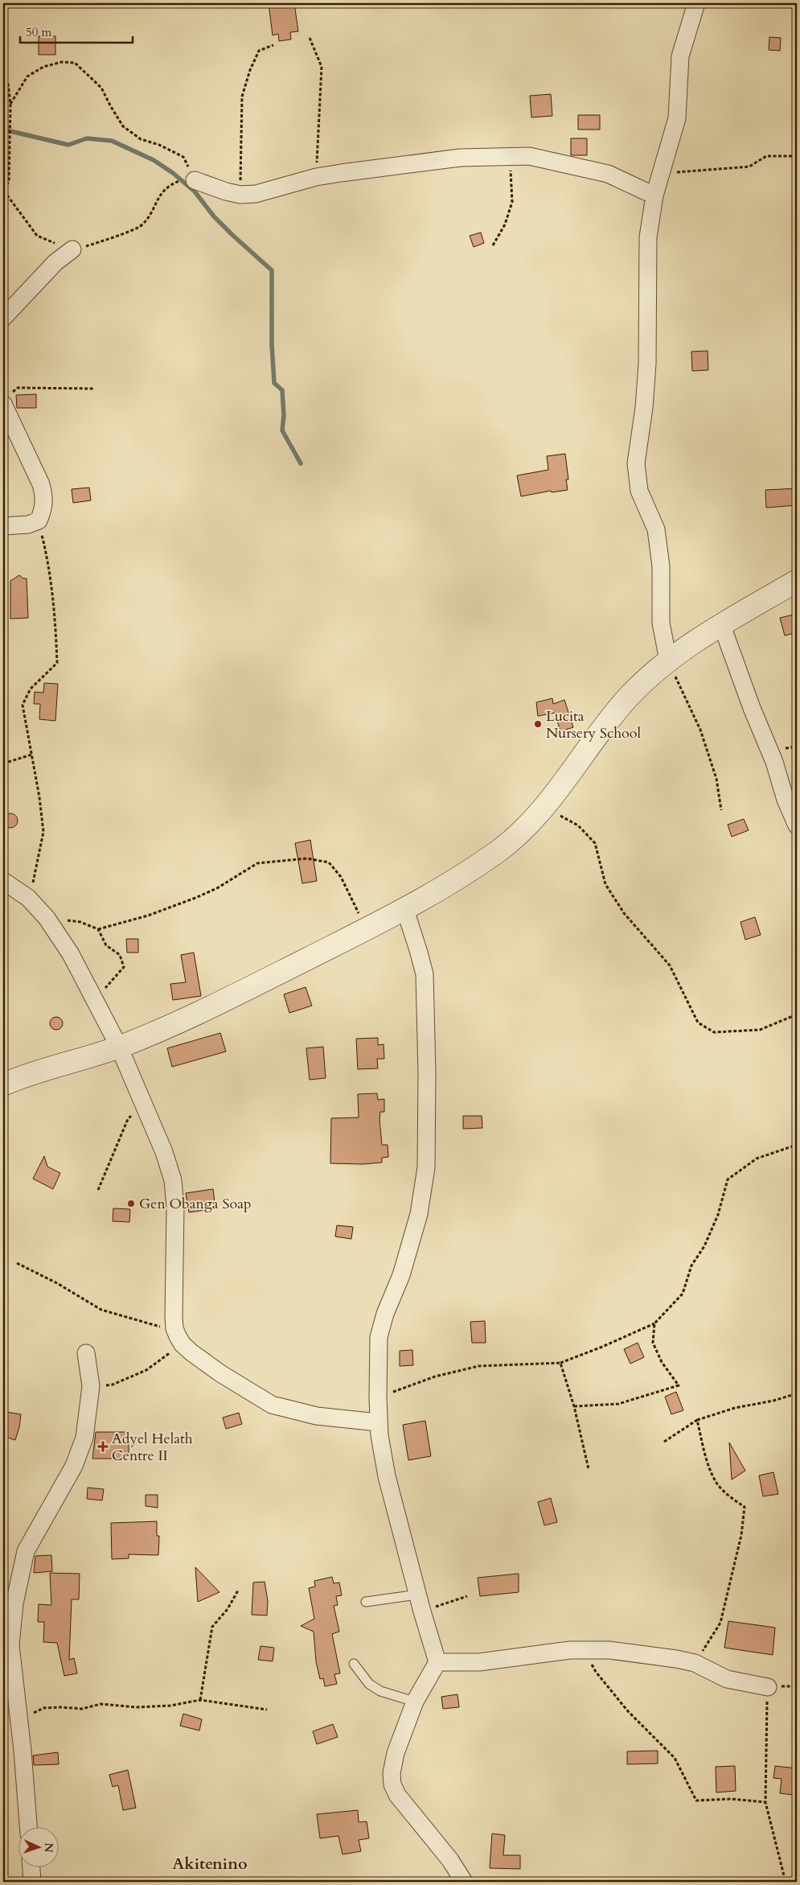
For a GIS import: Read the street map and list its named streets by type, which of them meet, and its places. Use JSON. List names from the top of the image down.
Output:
{
  "districts": ["Akitenino"],
  "places": {
    "other": ["Lucita Nursery School", "Gen Obanga Soap"],
    "health": ["Adyel Helath Centre II"]
  },
  "scale_bar": "50 m",
  "north": "right"
}
